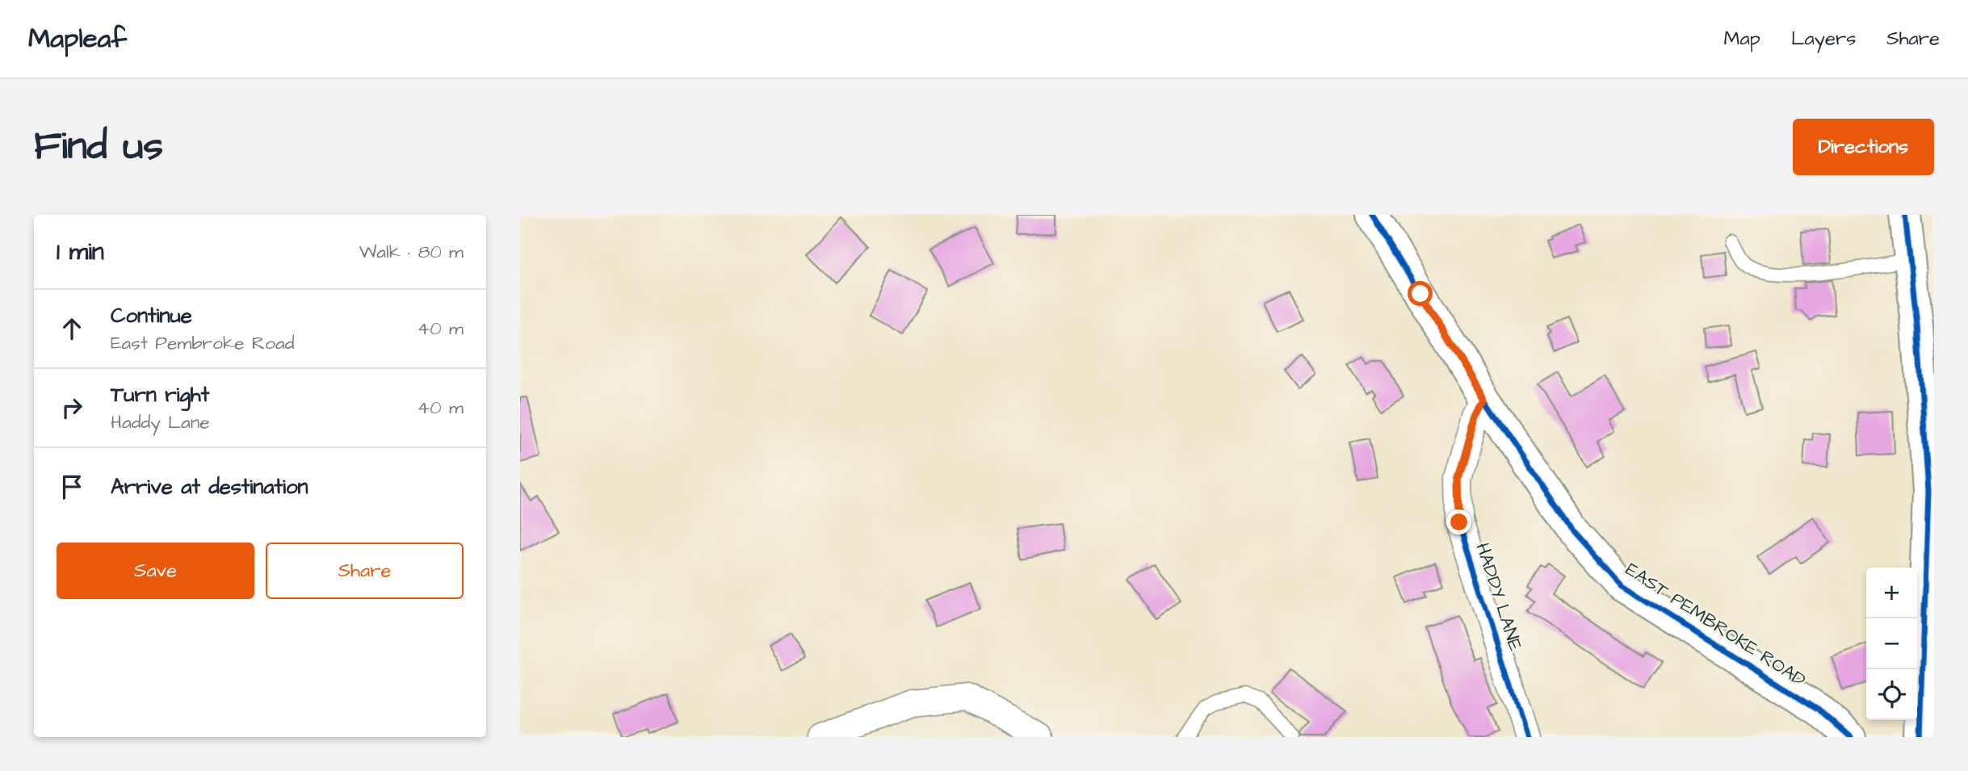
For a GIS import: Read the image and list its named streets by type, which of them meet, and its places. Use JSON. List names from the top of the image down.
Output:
{
  "streets": {
    "street": ["HADDY LANE", "EAST PEMBROKE ROAD"]
  },
  "crossings": [
    ["HADDY LANE", "EAST PEMBROKE ROAD"]
  ],
  "page": {
    "header": "Mapleaf",
    "nav": ["Map", "Layers", "Share"],
    "buttons": [
      "Directions",
      ["Save", "Share"]
    ],
    "title": "Find us",
    "heading": ["1 min", "Walk · 80 m"],
    "list": [
      ["Continue", "East Pembroke Road", "40 m"],
      ["Turn right", "Haddy Lane", "40 m"],
      "Arrive at destination"
    ],
    "map_buttons": ["+", "−"]
  }
}
